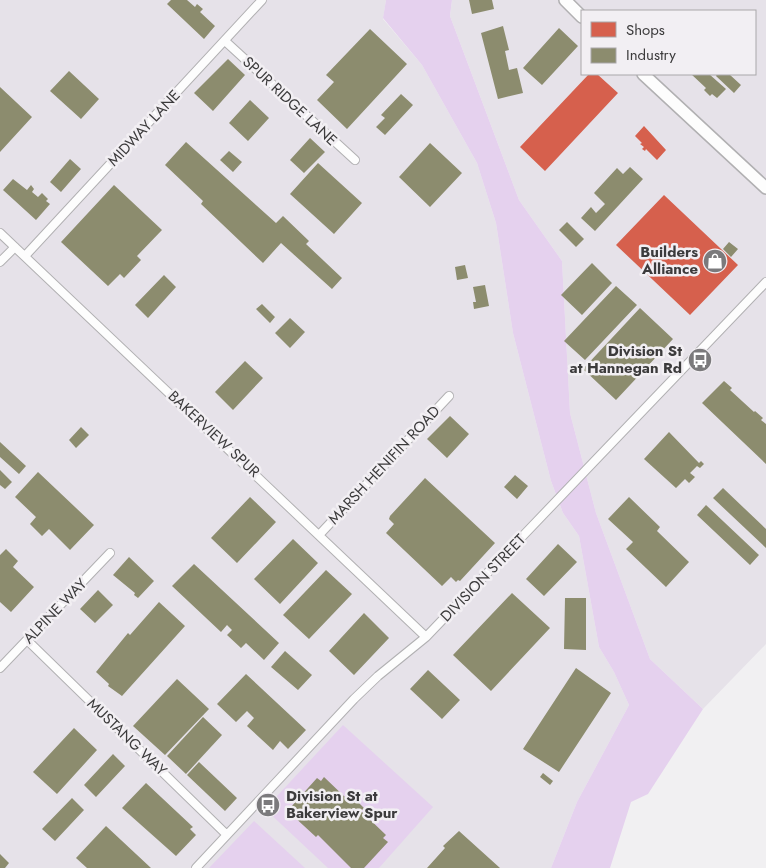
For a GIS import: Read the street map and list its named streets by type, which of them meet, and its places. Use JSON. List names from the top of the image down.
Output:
{
  "streets": {
    "street": [
      "SPUR RIDGE LANE",
      "MIDWAY LANE",
      "BAKERVIEW SPUR",
      "MARSH HENIFIN ROAD",
      "DIVISION STREET",
      "ALPINE WAY",
      "MUSTANG WAY"
    ]
  },
  "crossings": [
    ["SPUR RIDGE LANE", "MIDWAY LANE"],
    ["MIDWAY LANE", "BAKERVIEW SPUR"],
    ["BAKERVIEW SPUR", "MARSH HENIFIN ROAD"],
    ["BAKERVIEW SPUR", "DIVISION STREET"],
    ["DIVISION STREET", "MUSTANG WAY"],
    ["ALPINE WAY", "MUSTANG WAY"]
  ],
  "places": {
    "shop": ["Builders Alliance"],
    "bus stop": ["Division St at Hannegan Rd", "Division St at Bakerview Spur"]
  },
  "legend": ["Shops", "Industry"]
}
